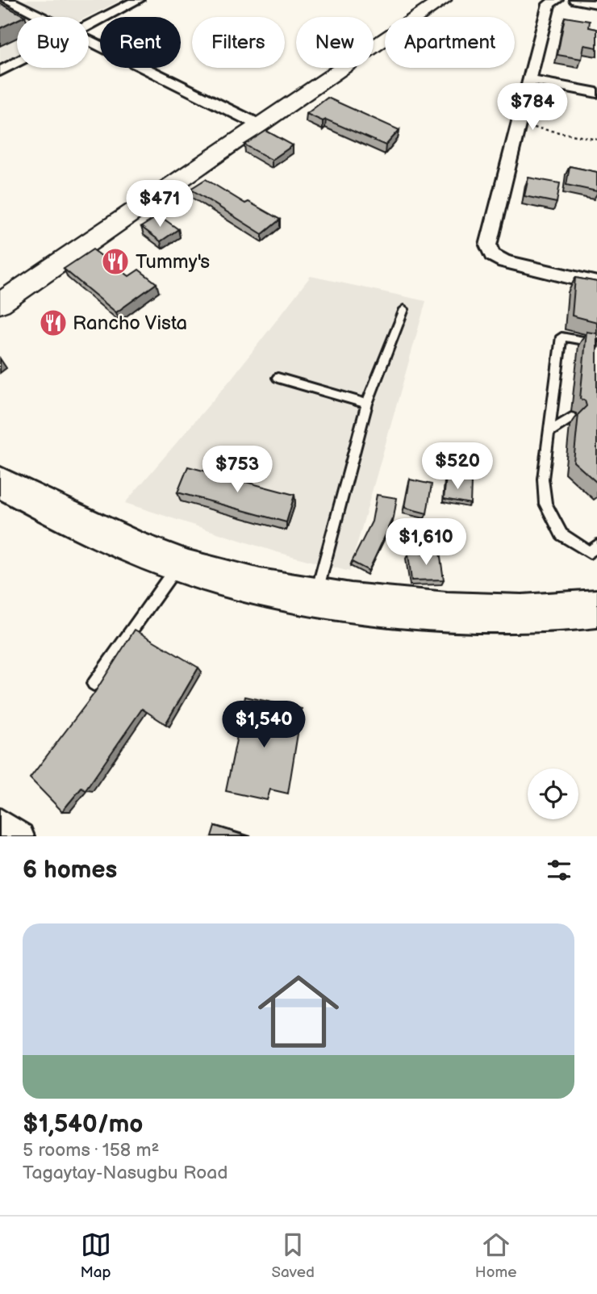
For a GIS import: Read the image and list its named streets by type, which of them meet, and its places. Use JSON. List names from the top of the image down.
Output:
{
  "places": {
    "restaurant": ["Tummy's", "Rancho Vista"]
  },
  "page": {
    "chip": [
      "Buy",
      "Rent",
      "Filters",
      "New",
      "Apartment"
    ],
    "price": [
      "$784",
      "$471",
      "$520",
      "$753",
      "$1,610",
      "$1,540"
    ],
    "heading": "6 homes",
    "list": [
      {
        "name": "$1,540/mo",
        "note": "5 rooms · 158 m² · Tagaytay-Nasugbu Road"
      }
    ],
    "tabs": ["Map", "Saved", "Home"]
  }
}
